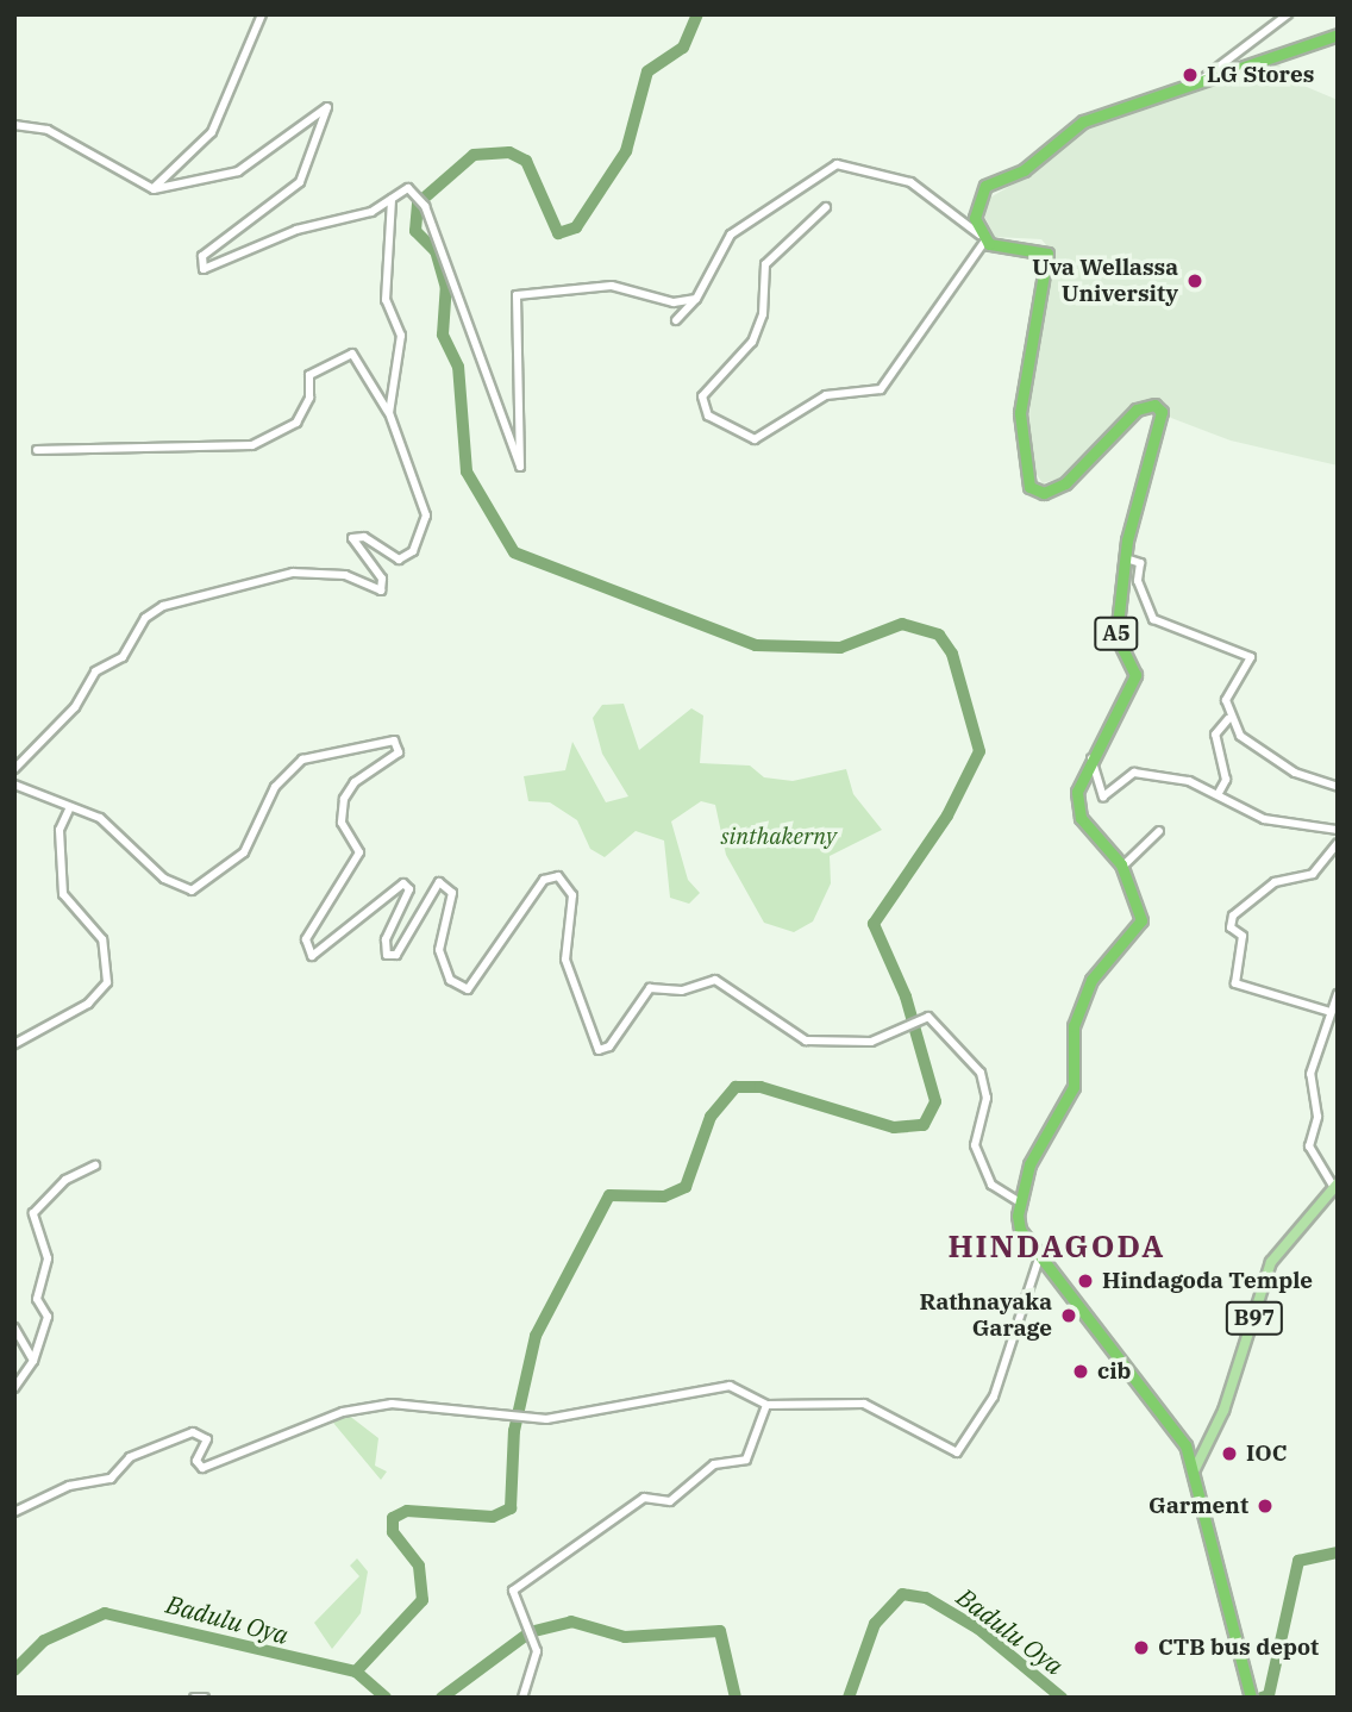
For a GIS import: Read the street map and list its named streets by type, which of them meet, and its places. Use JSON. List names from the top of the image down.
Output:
{
  "streets": {
    "highway": ["A5"],
    "main road": ["B97"]
  },
  "districts": ["HINDAGODA"],
  "water": ["Badulu Oya"],
  "parks": ["sinthakerny"],
  "places": [
    "LG Stores",
    "Uva Wellassa University",
    "Hindagoda Temple",
    "Rathnayaka Garage",
    "cib",
    "IOC",
    "Garment",
    "CTB bus depot"
  ]
}
